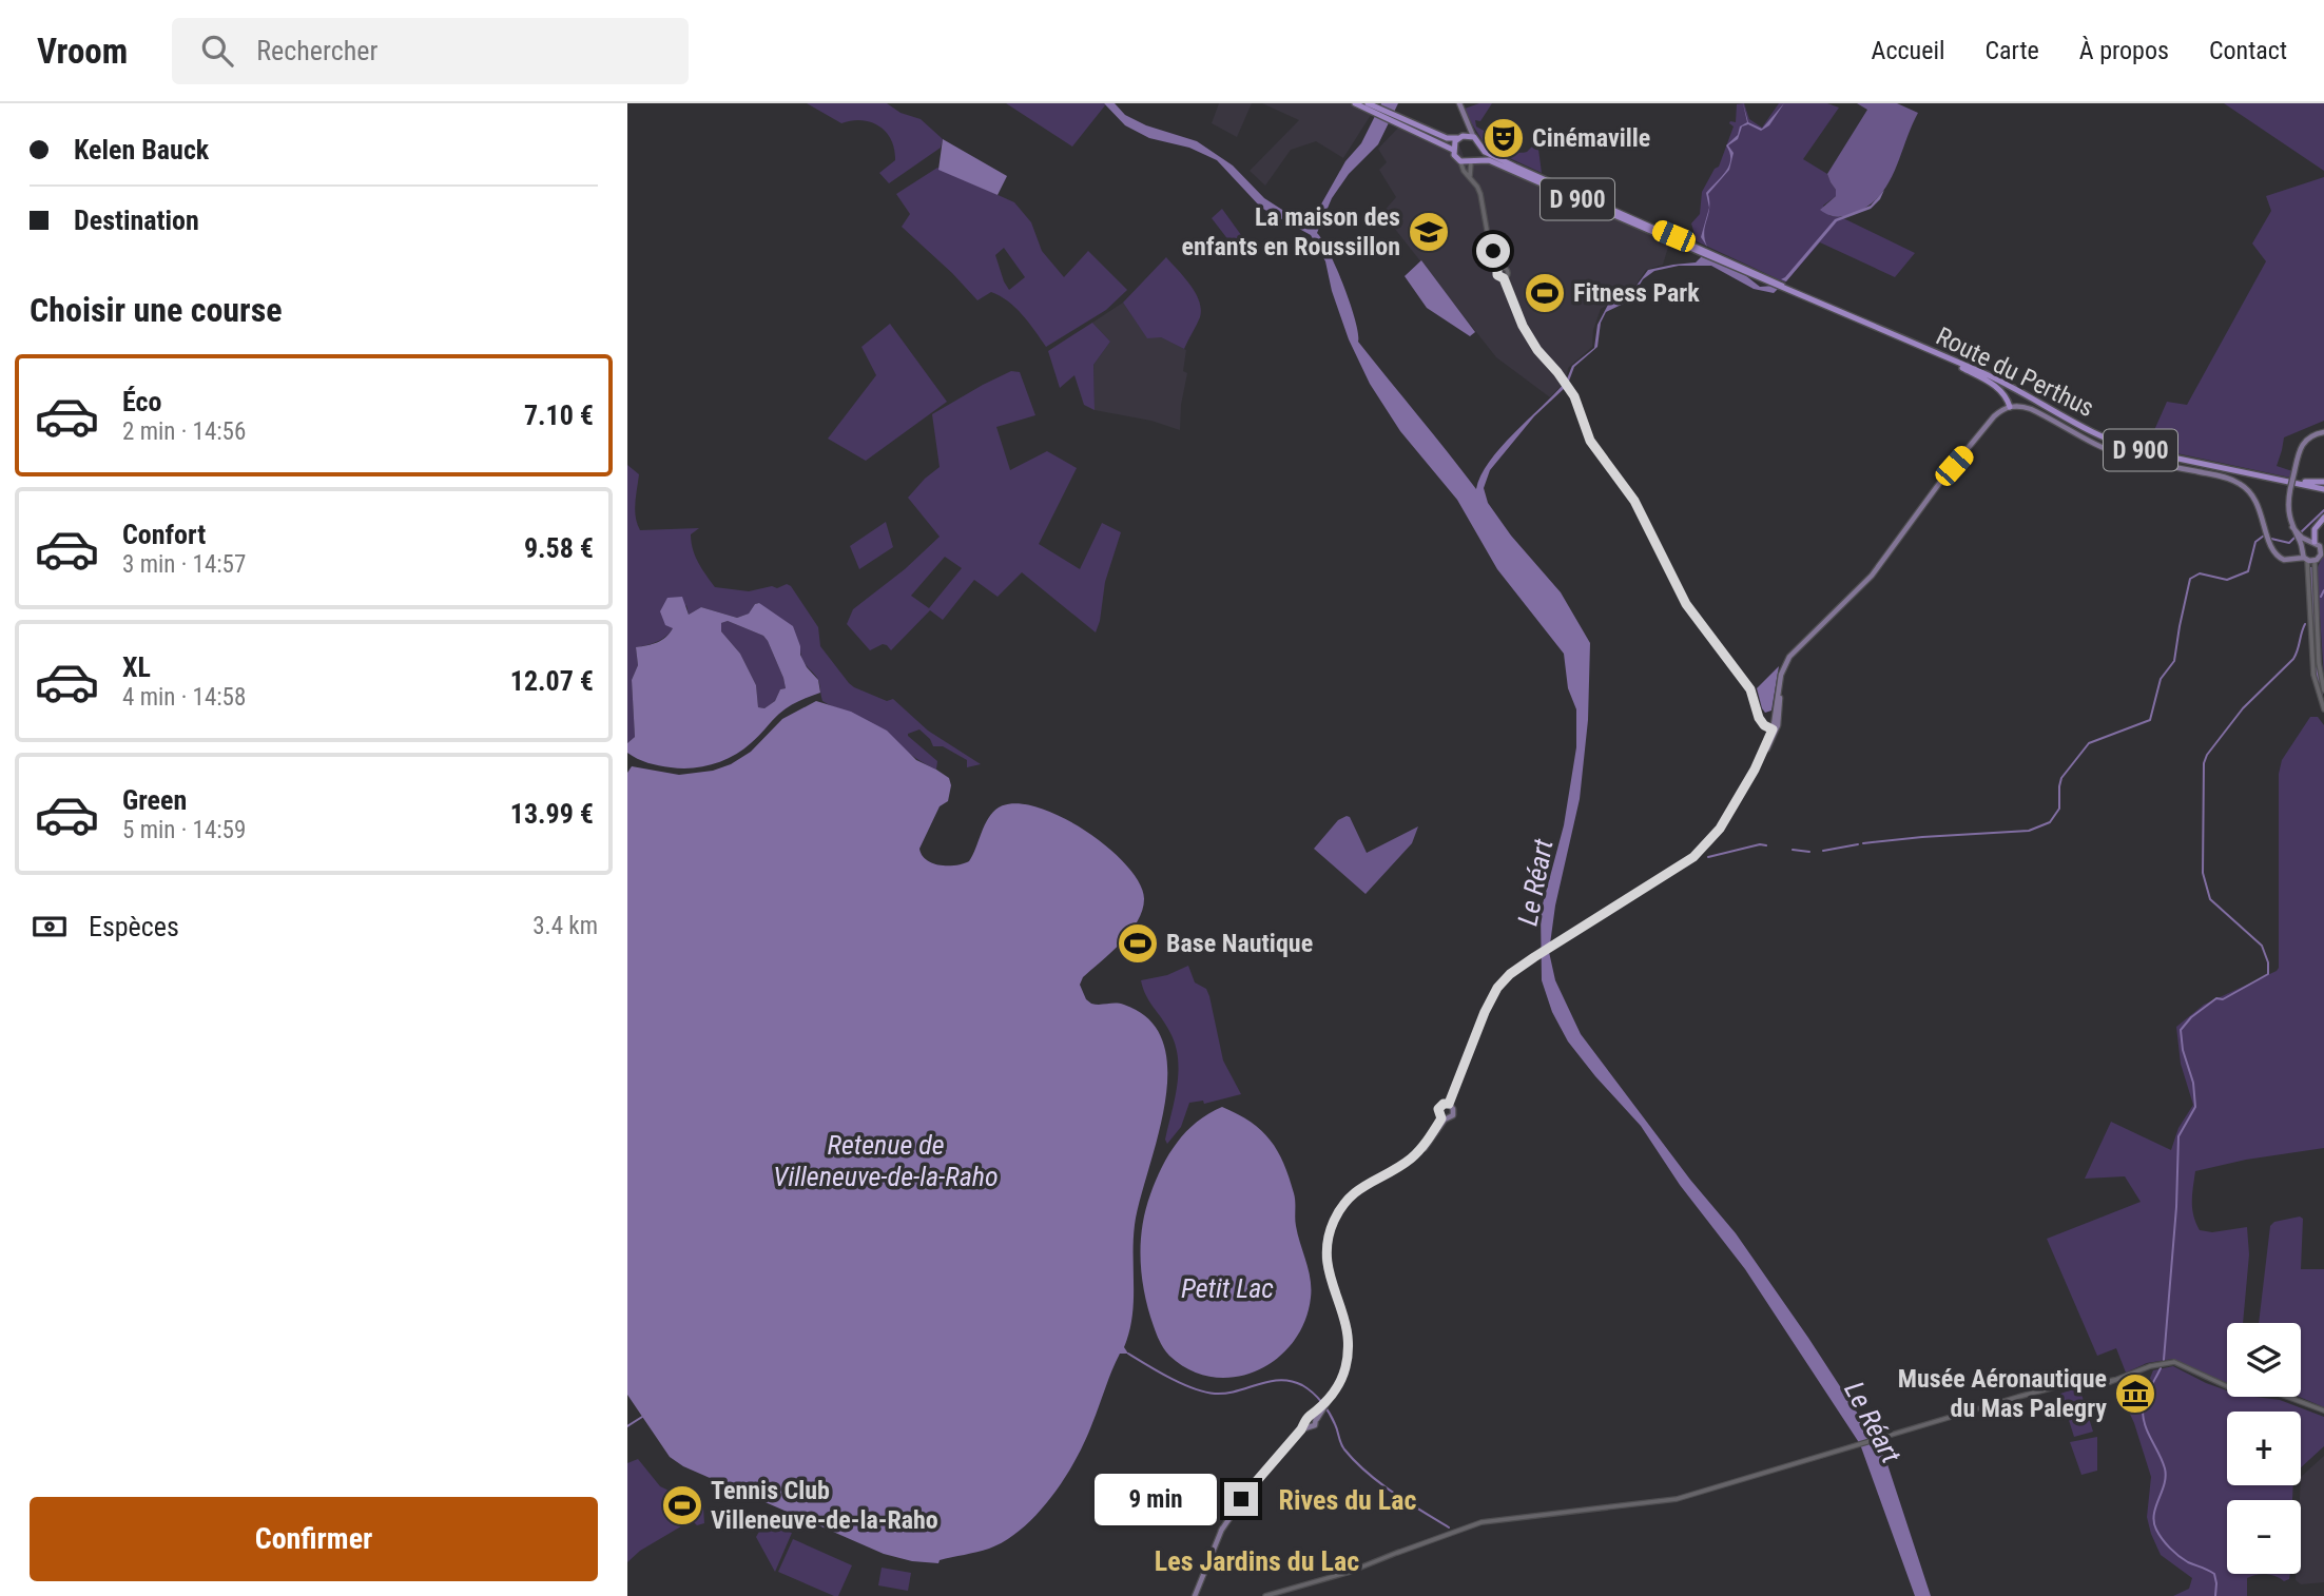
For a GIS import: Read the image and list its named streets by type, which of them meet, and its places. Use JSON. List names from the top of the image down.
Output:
{
  "streets": {
    "main road": ["D 900", "Route du Perthus"]
  },
  "districts": ["Rives du Lac", "Les Jardins du Lac"],
  "water": ["Le Réart", "Retenue de Villeneuve-de-la-Raho", "Petit Lac"],
  "places": {
    "theatre": ["Cinémaville"],
    "school or university": ["La maison des enfants en Roussillon"],
    "sports": ["Fitness Park", "Base Nautique", "Tennis Club Villeneuve-de-la-Raho"],
    "museum": ["Musée Aéronautique du Mas Palegry"]
  },
  "page": {
    "header": "Vroom",
    "search": "Rechercher",
    "nav": [
      "Accueil",
      "Carte",
      "À propos",
      "Contact"
    ],
    "banner": ["Kelen Bauck", "Destination"],
    "heading": "Choisir une course",
    "list": [
      {
        "name": "Éco",
        "note": "2 min · 14:56",
        "value": "7.10 €"
      },
      {
        "name": "Confort",
        "note": "3 min · 14:57",
        "value": "9.58 €"
      },
      {
        "name": "XL",
        "note": "4 min · 14:58",
        "value": "12.07 €"
      },
      {
        "name": "Green",
        "note": "5 min · 14:59",
        "value": "13.99 €"
      }
    ],
    "pay": ["Espèces", "3.4 km"],
    "map_buttons": ["+", "−"],
    "bubble": "9 min",
    "buttons": "Confirmer"
  }
}
